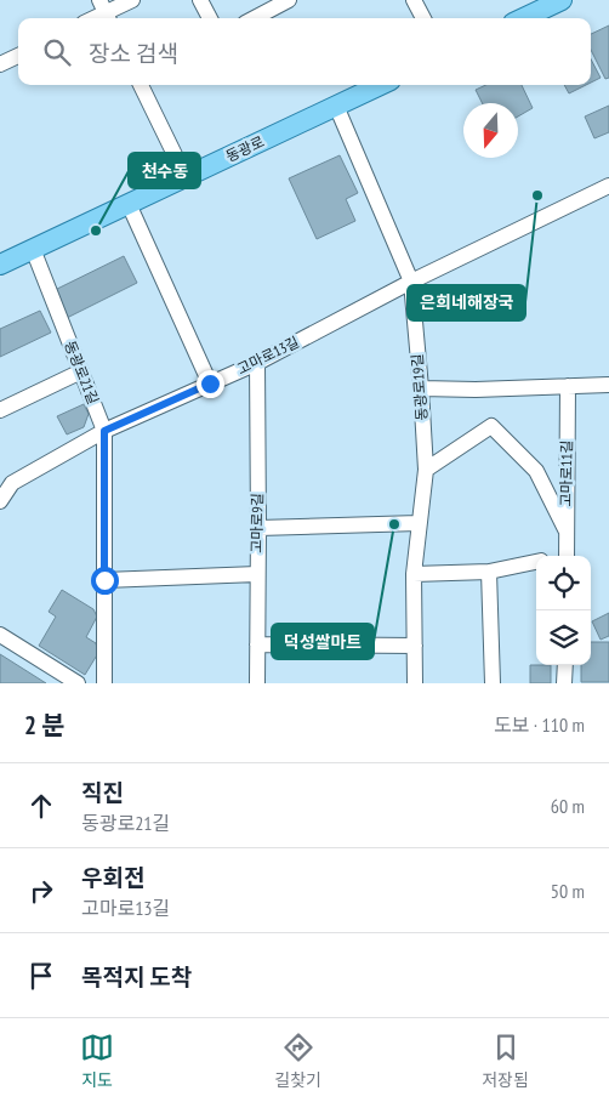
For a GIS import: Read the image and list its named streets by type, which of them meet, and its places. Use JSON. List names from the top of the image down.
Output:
{
  "streets": {
    "main road": ["동광로"],
    "street": [
      "고마로13길",
      "동광로21길",
      "동광로19길",
      "고마로11길",
      "고마로9길"
    ]
  },
  "crossings": [
    ["동광로", "동광로21길"],
    ["동광로", "동광로19길"],
    ["고마로13길", "동광로21길"],
    ["고마로13길", "동광로19길"],
    ["고마로13길", "고마로9길"]
  ],
  "places": ["은희네해장국", "천수동", "덕성쌀마트"],
  "north": "bottom",
  "page": {
    "search": "장소 검색",
    "heading": ["2 분", "도보 · 110 m"],
    "list": [
      ["직진", "동광로21길", "60 m"],
      ["우회전", "고마로13길", "50 m"],
      "목적지 도착"
    ],
    "nav": ["지도", "길찾기", "저장됨"]
  }
}
